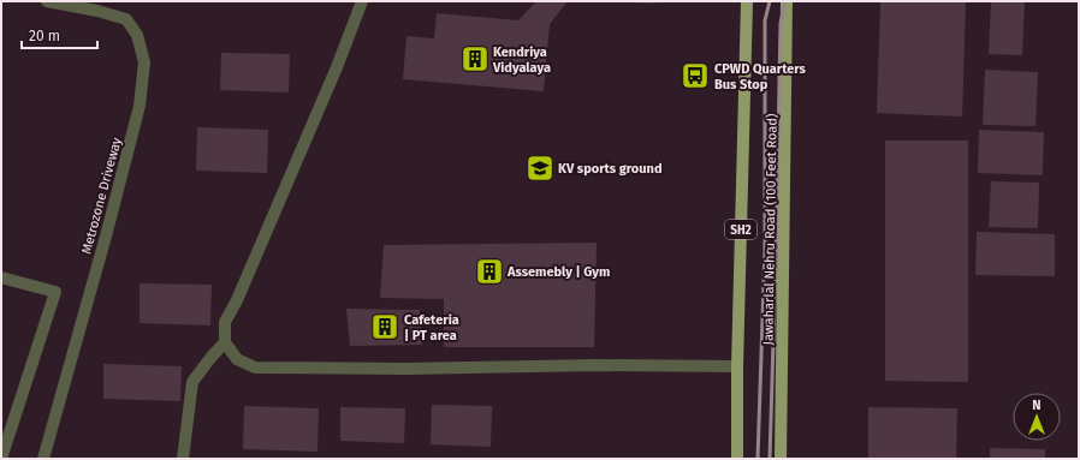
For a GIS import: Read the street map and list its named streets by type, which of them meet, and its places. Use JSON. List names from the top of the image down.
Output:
{
  "streets": {
    "main road": ["SH2", "Jawaharlal Nehru Road (100 Feet Road)"],
    "street": ["Metrozone Driveway"]
  },
  "places": {
    "building": ["Kendriya Vidyalaya", "Assemebly | Gym", "Cafeteria | PT area"],
    "bus stop": ["CPWD Quarters Bus Stop"],
    "school or university": ["KV sports ground"]
  },
  "scale_bar": "20 m",
  "north": "top"
}
